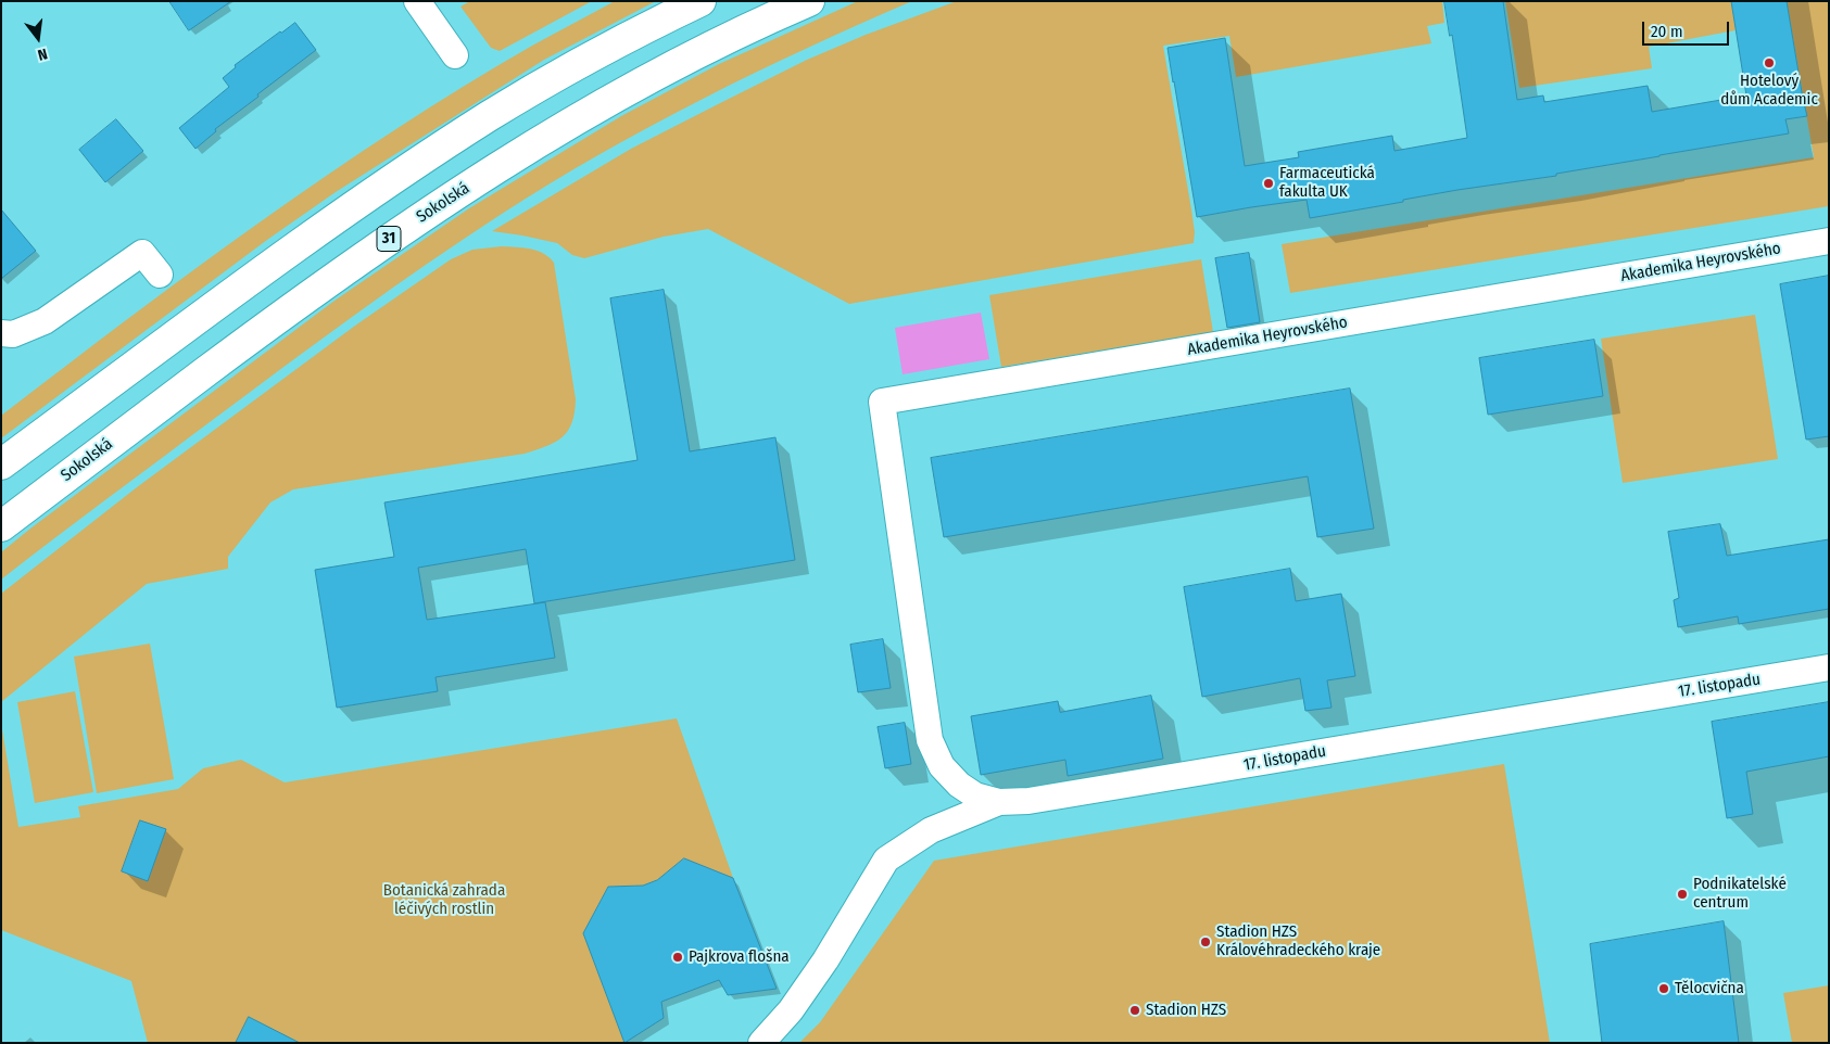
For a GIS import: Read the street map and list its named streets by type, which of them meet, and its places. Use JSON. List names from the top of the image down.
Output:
{
  "streets": {
    "main road": ["Sokolská", "31"],
    "street": ["Akademika Heyrovského", "17. listopadu"]
  },
  "crossings": [
    ["Akademika Heyrovského", "17. listopadu"]
  ],
  "parks": ["Botanická zahrada léčivých rostlin"],
  "places": [
    "Hotelový dům Academic",
    "Farmaceutická fakulta UK",
    "Podnikatelské centrum",
    "Stadion HZS Královéhradeckého kraje",
    "Pajkrova flošna",
    "Tělocvična",
    "Stadion HZS"
  ],
  "scale_bar": "20 m",
  "north": "bottom"
}
